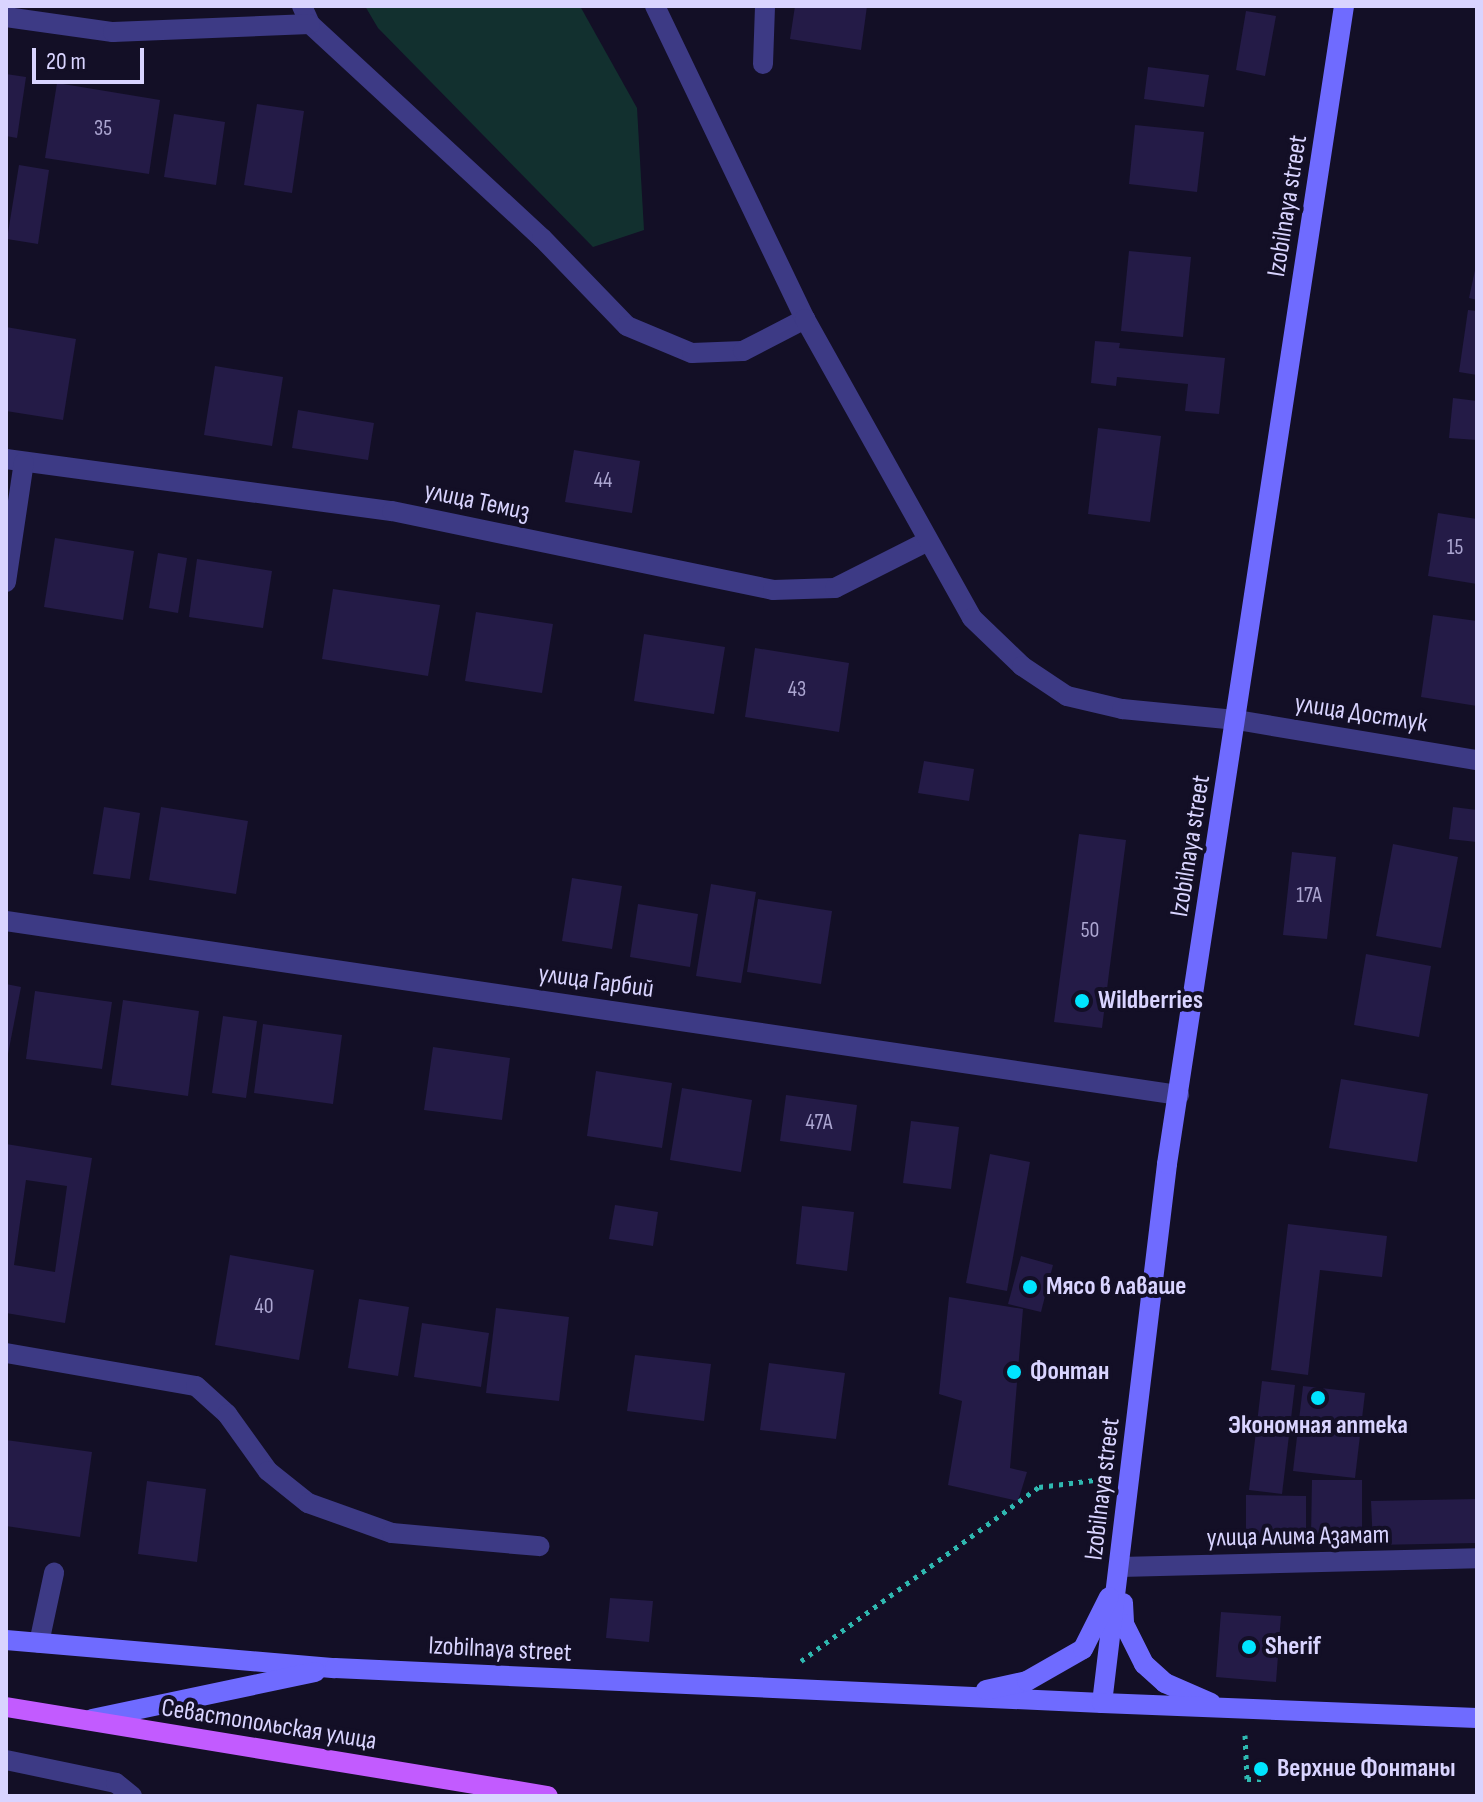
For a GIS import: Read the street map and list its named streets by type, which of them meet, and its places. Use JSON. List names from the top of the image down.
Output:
{
  "streets": {
    "main road": ["Izobilnaya street", "Севастопольская улица"],
    "street": [
      "улица Темиз",
      "улица Достлук",
      "улица Гарбий",
      "улица Алима Азамат"
    ]
  },
  "crossings": [
    ["Izobilnaya street", "улица Достлук"],
    ["Izobilnaya street", "улица Гарбий"],
    ["Izobilnaya street", "улица Алима Азамат"],
    ["улица Темиз", "улица Достлук"]
  ],
  "places": [
    "Wildberries",
    "Мясо в лаваше",
    "Фонтан",
    "Экономная аптека",
    "Sherif",
    "Верхние Фонтаны"
  ],
  "house_numbers": [
    "35",
    "44",
    "15",
    "43",
    "17А",
    "50",
    "47А",
    "40"
  ],
  "scale_bar": "20 m"
}
